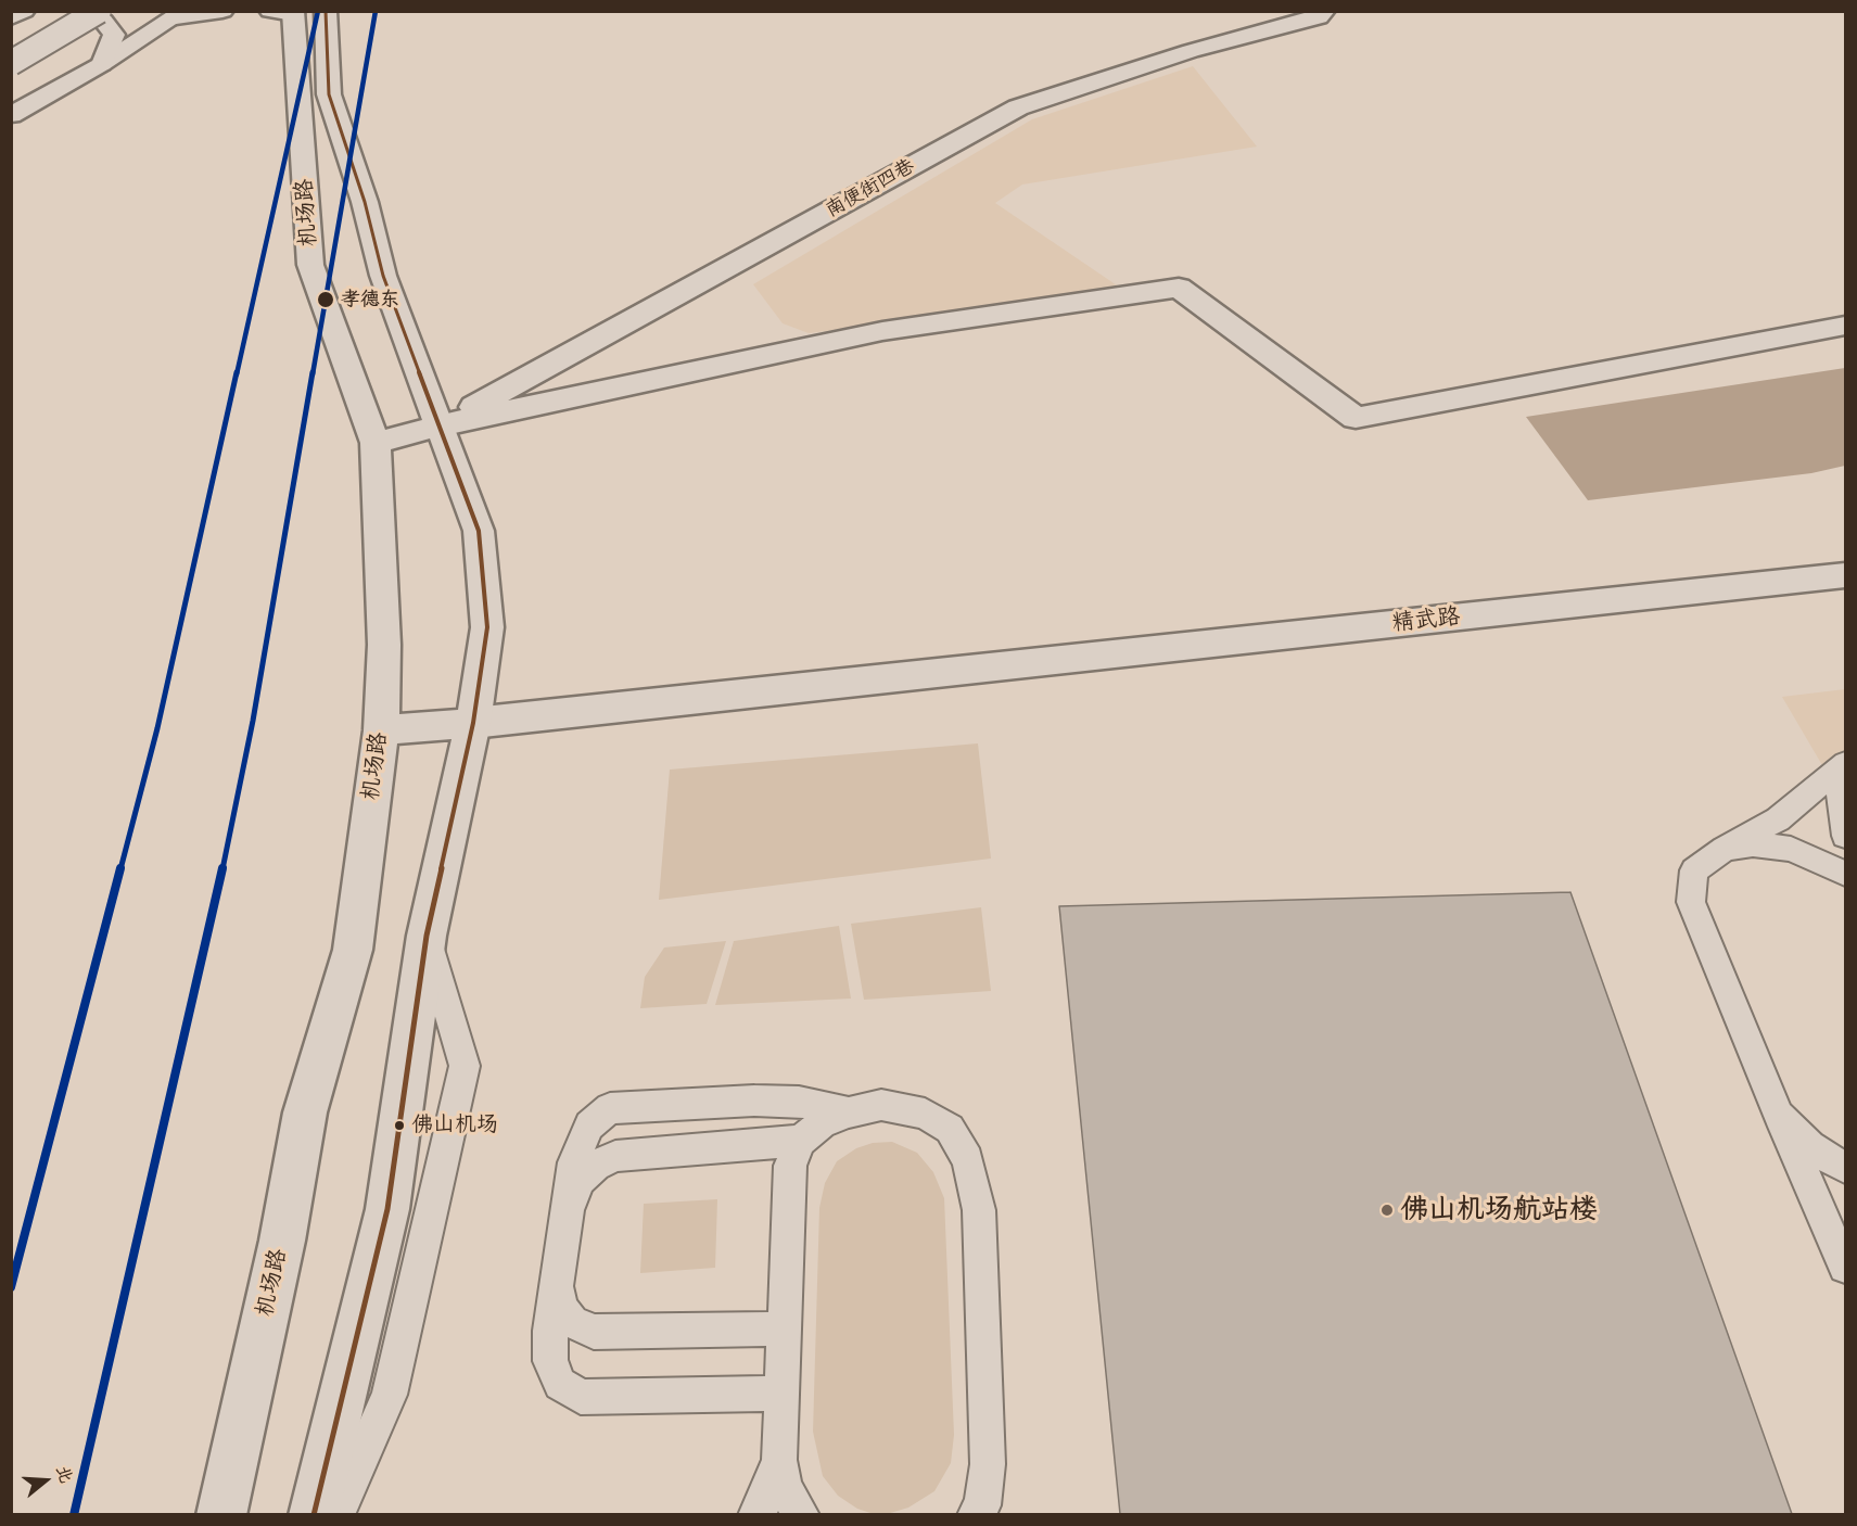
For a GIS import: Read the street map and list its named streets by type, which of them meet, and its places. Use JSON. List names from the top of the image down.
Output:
{
  "streets": {
    "street": ["南便街四巷", "机场路", "精武路"]
  },
  "crossings": [
    ["机场路", "精武路"]
  ],
  "places": ["孝德东", "佛山机场", "佛山机场航站楼"],
  "north": "right"
}
